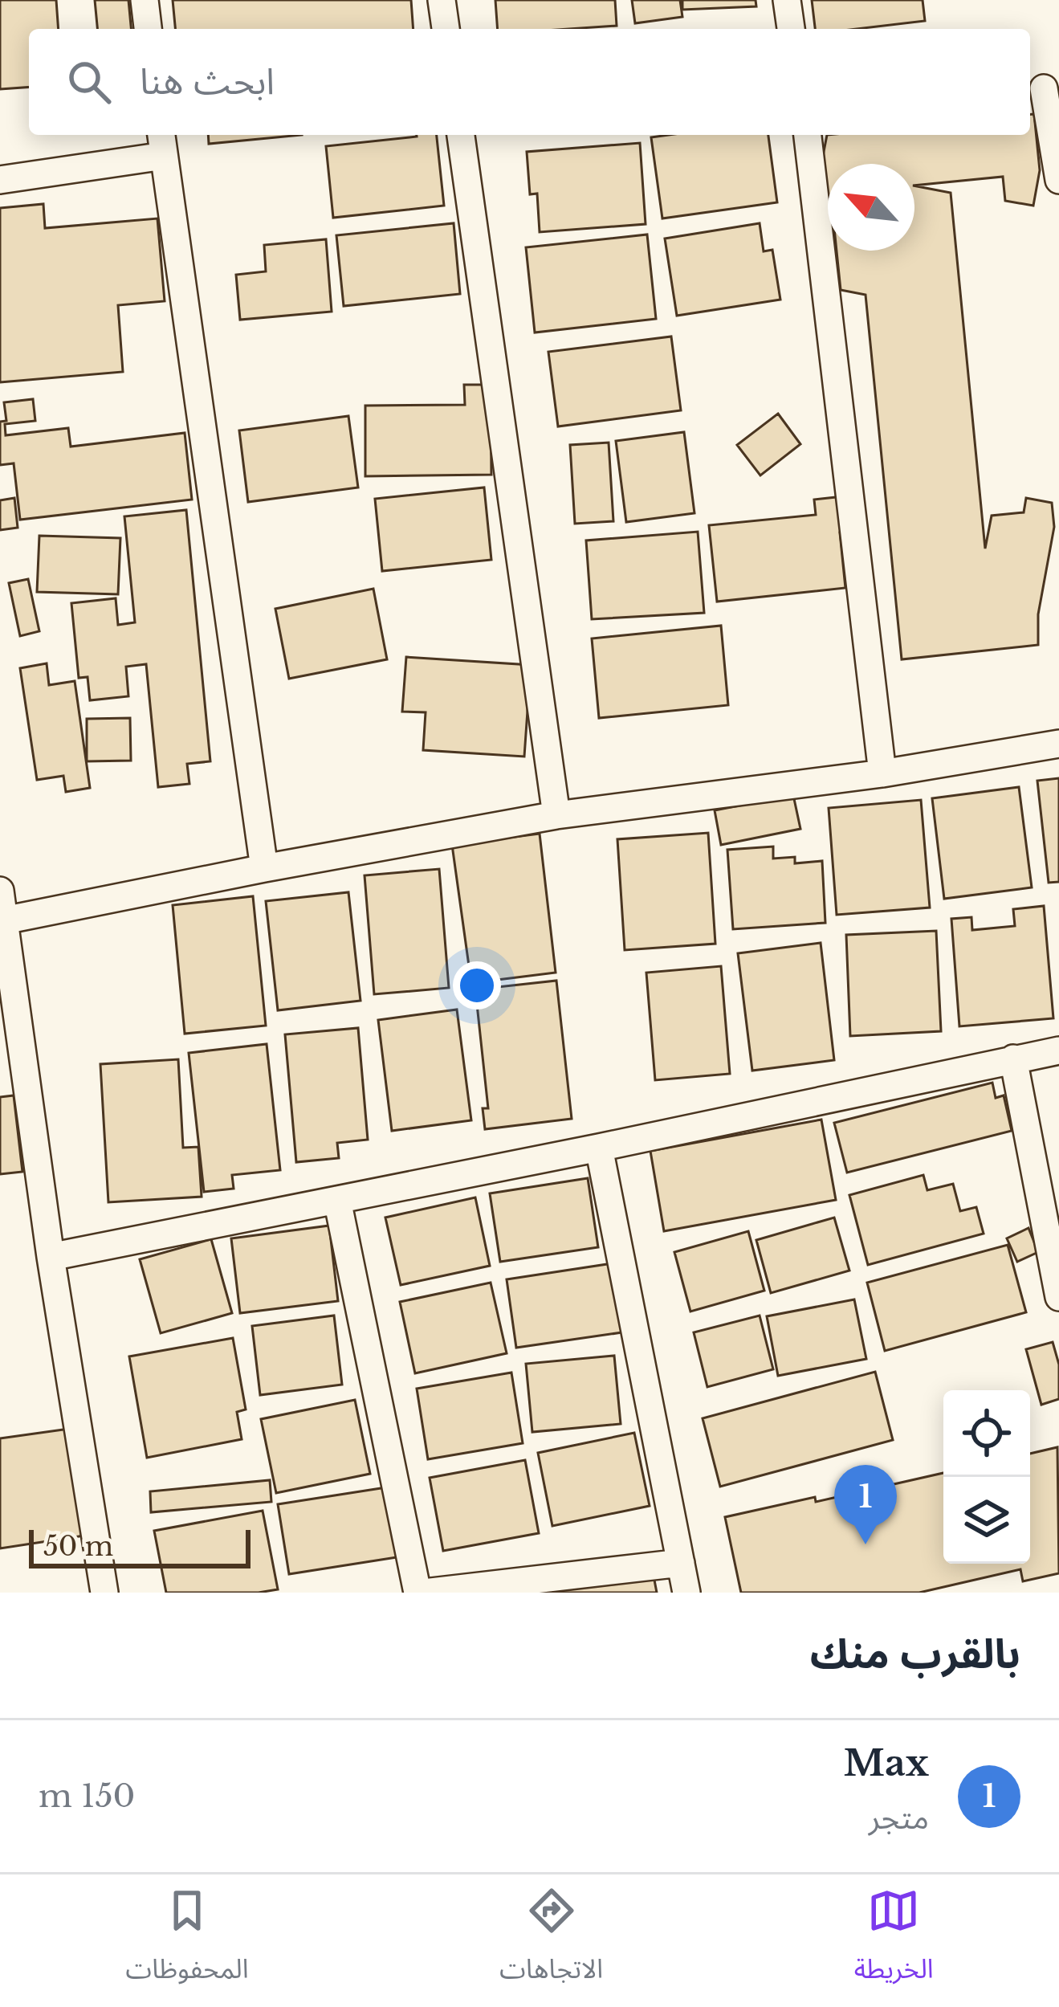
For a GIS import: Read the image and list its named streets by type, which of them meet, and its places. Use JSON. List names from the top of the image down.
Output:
{
  "scale_bar": "50 m",
  "north": "top left",
  "page": {
    "search": "ابحث هنا",
    "pins": "1",
    "scale": "50 m",
    "heading": "بالقرب منك",
    "list": [
      {
        "mark": "1",
        "name": "Max",
        "note": "متجر",
        "value": "150 m"
      }
    ],
    "nav": ["الخريطة", "الاتجاهات", "المحفوظات"]
  }
}
